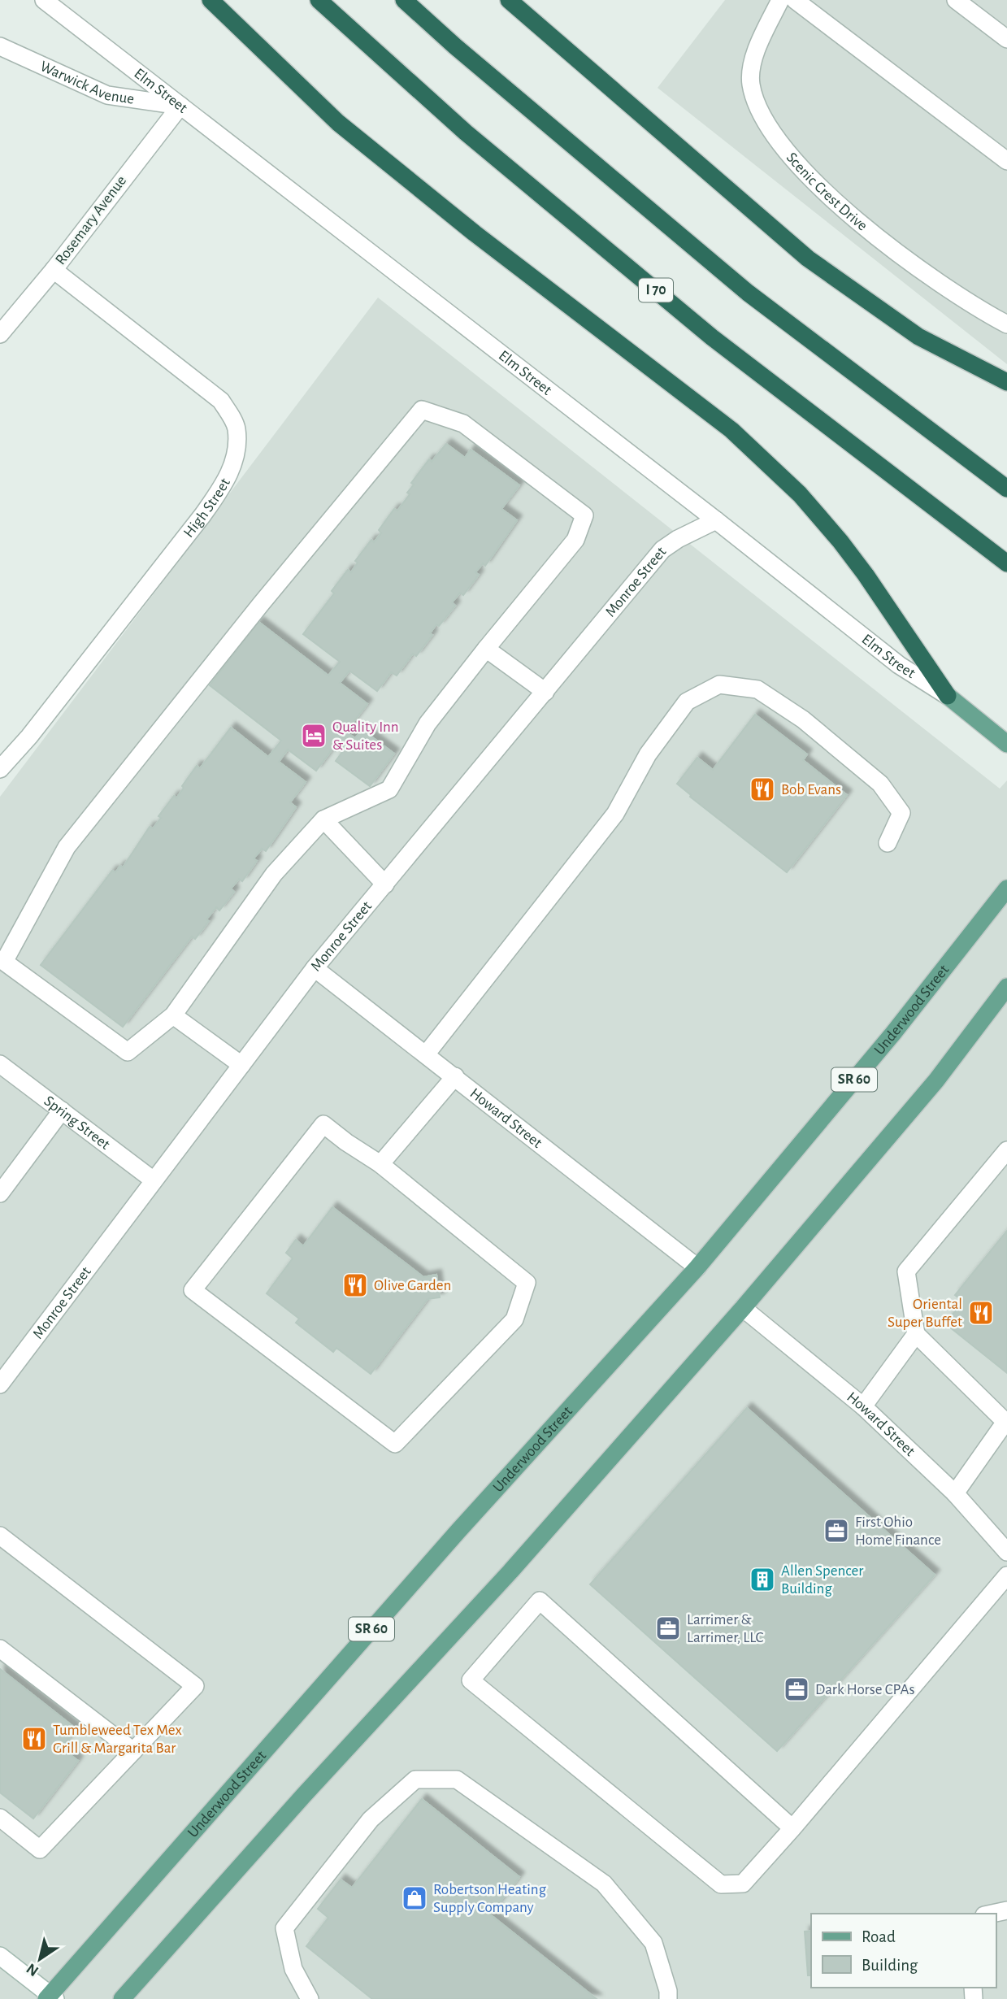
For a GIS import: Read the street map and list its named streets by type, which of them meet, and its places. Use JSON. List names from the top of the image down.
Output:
{
  "streets": {
    "highway": ["I 70"],
    "main road": ["Elm Street", "Underwood Street", "SR 60"],
    "street": [
      "Warwick Avenue",
      "Scenic Crest Drive",
      "Rosemary Avenue",
      "High Street",
      "Monroe Street",
      "Howard Street",
      "Spring Street"
    ]
  },
  "crossings": [
    ["Warwick Avenue", "Elm Street"],
    ["Warwick Avenue", "Rosemary Avenue"],
    ["Elm Street", "Rosemary Avenue"],
    ["Elm Street", "Monroe Street"],
    ["Rosemary Avenue", "High Street"],
    ["Monroe Street", "Howard Street"],
    ["Monroe Street", "Spring Street"],
    ["Underwood Street", "Howard Street"]
  ],
  "places": {
    "hotel": ["Quality Inn & Suites"],
    "restaurant": [
      "Bob Evans",
      "Olive Garden",
      "Oriental Super Buffet",
      "Tumbleweed Tex Mex Grill & Margarita Bar"
    ],
    "office": ["First Ohio Home Finance", "Larrimer & Larrimer, LLC", "Dark Horse CPAs"],
    "building": ["Allen Spencer Building"],
    "shop": ["Robertson Heating Supply Company"]
  },
  "legend": ["Road", "Building"],
  "north": "bottom left"
}
